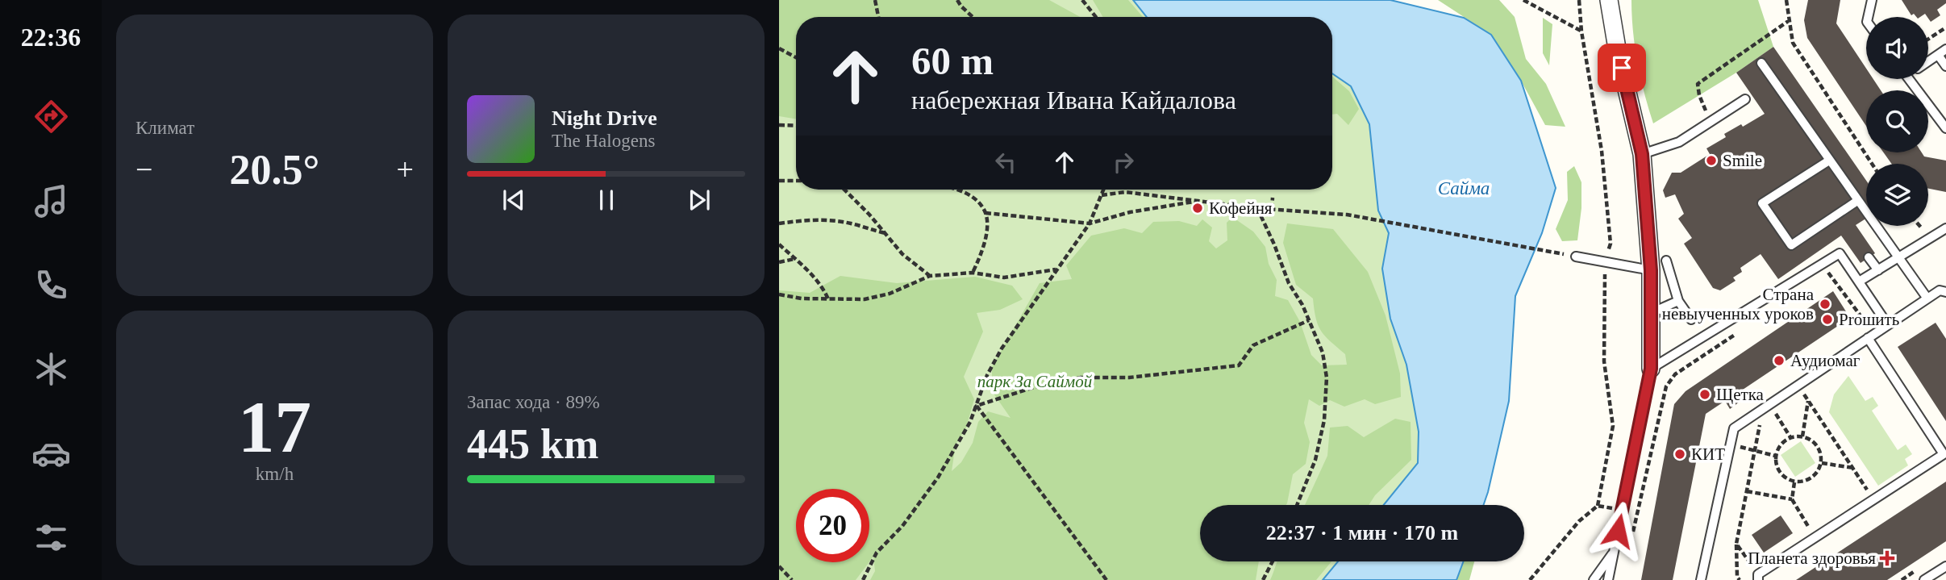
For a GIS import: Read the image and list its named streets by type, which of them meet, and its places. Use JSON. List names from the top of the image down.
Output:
{
  "water": ["Сайма"],
  "parks": ["парк За Саймой"],
  "places": {
    "other": [
      "Smile",
      "Кофейня",
      "Страна невыученных уроков",
      "Proшить",
      "Аудиомаг",
      "Щетка",
      "КИТ"
    ],
    "health": ["Планета здоровья"]
  },
  "page": {
    "tabs": "22:36",
    "tile": [
      "Климат",
      ["17", "km/h"],
      ["Запас хода · 89%", "445 km"]
    ],
    "turn": ["60 m", "набережная Ивана Кайдалова"],
    "song": ["Night Drive", "The Halogens"],
    "heat": ["−", "20.5°", "+"],
    "limit": "20",
    "trip": "22:37 · 1 мин · 170 m"
  }
}
